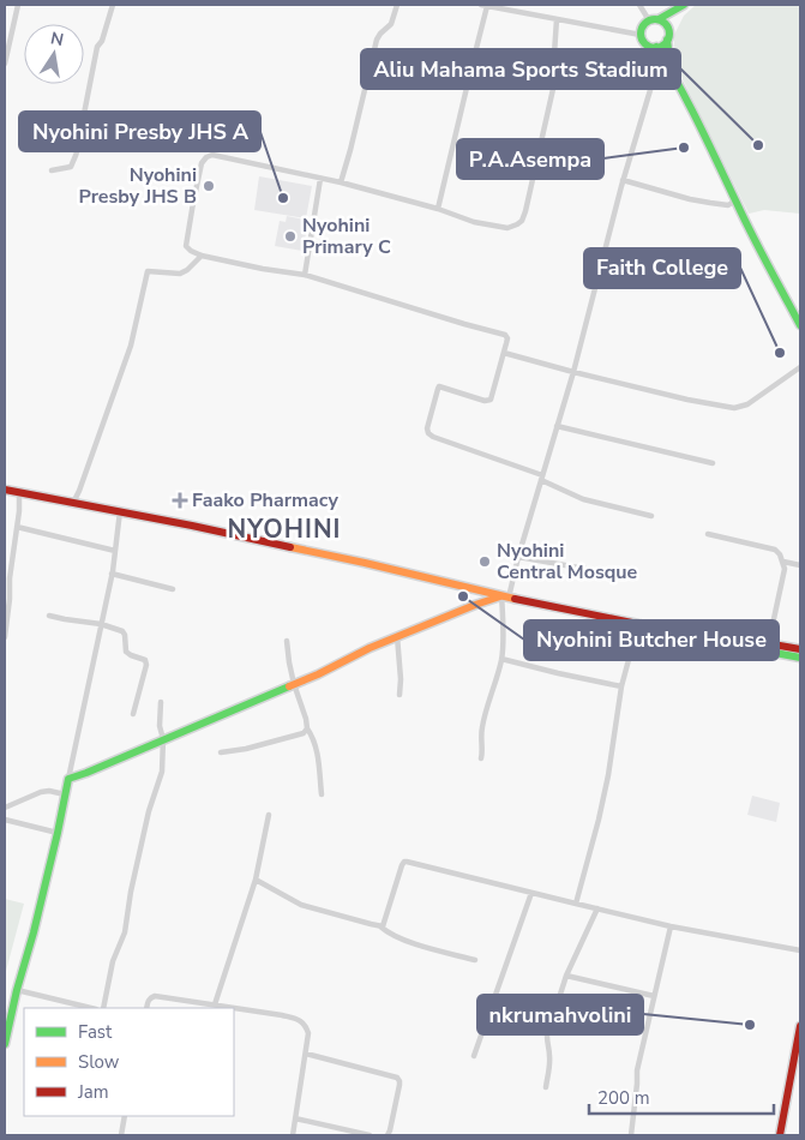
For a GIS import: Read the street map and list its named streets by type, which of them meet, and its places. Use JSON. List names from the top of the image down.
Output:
{
  "districts": ["NYOHINI"],
  "places": {
    "other": [
      "Aliu Mahama Sports Stadium",
      "P.A.Asempa",
      "Nyohini Presby JHS B",
      "Nyohini Presby JHS A",
      "Nyohini Primary C",
      "Faith College",
      "Nyohini Central Mosque",
      "Nyohini Butcher House",
      "nkrumahvolini"
    ],
    "health": ["Faako Pharmacy"]
  },
  "legend": ["Fast", "Slow", "Jam"],
  "scale_bar": "200 m",
  "north": "top"
}
